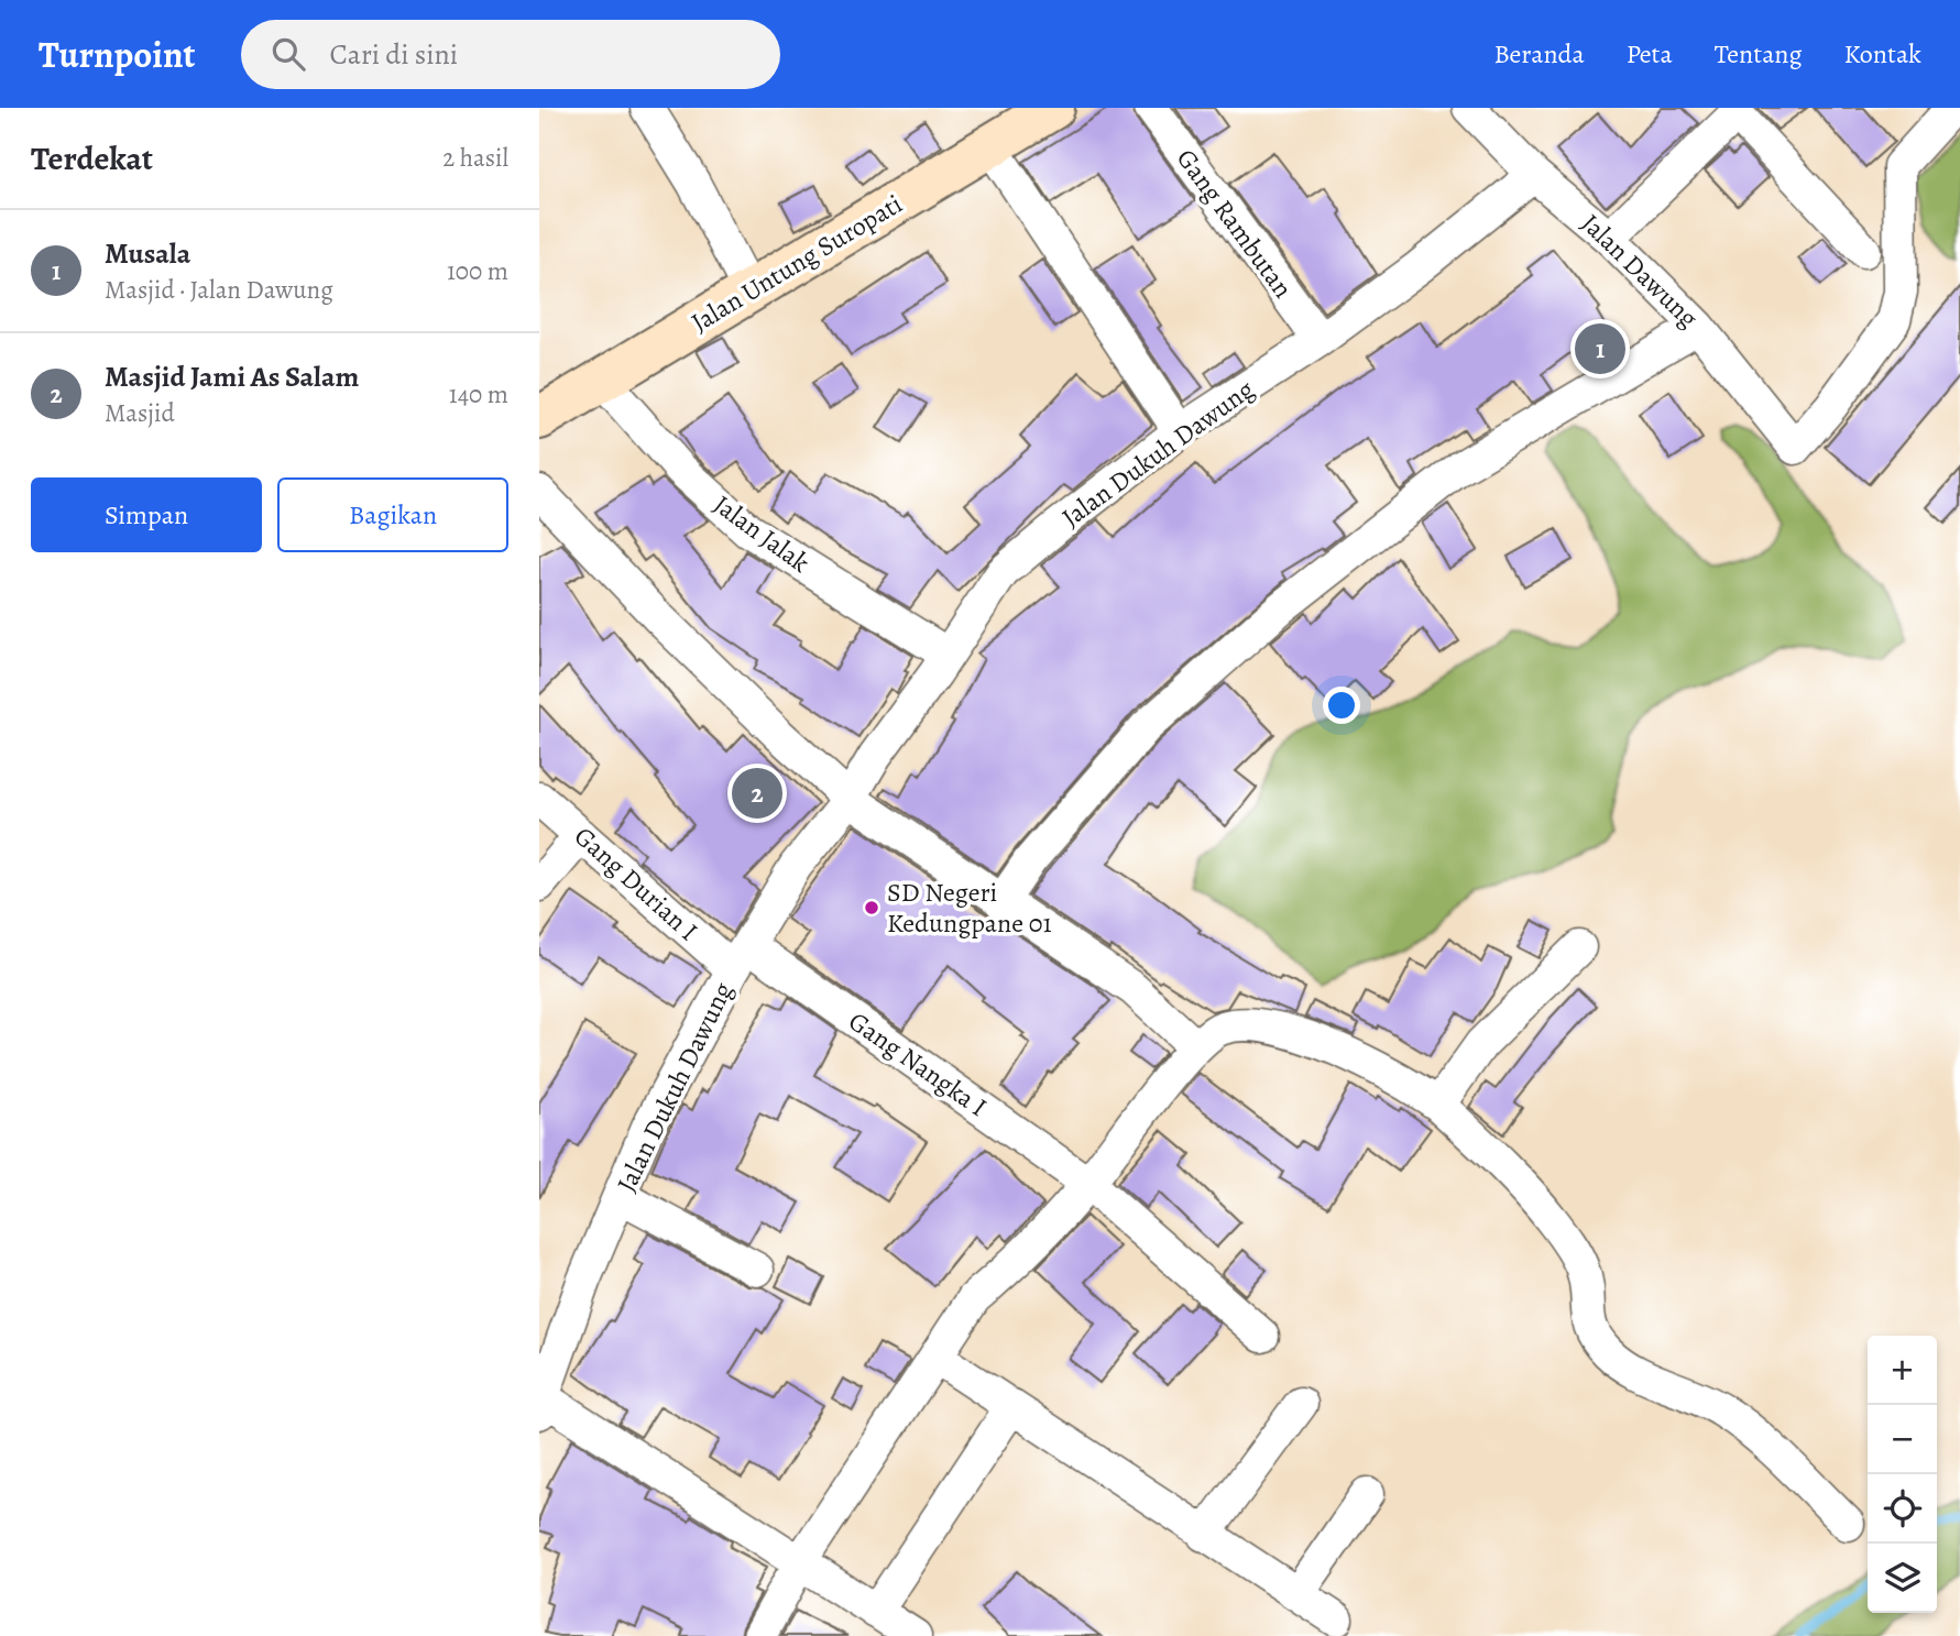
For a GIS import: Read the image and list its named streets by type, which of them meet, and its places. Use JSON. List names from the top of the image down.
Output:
{
  "streets": {
    "main road": ["Jalan Untung Suropati"],
    "street": [
      "Gang Rambutan",
      "Jalan Dawung",
      "Jalan Dukuh Dawung",
      "Jalan Jalak",
      "Gang Durian I",
      "Gang Nangka I"
    ]
  },
  "crossings": [
    ["Gang Rambutan", "Jalan Dukuh Dawung"],
    ["Jalan Untung Suropati", "Jalan Jalak"],
    ["Jalan Dawung", "Jalan Dukuh Dawung"],
    ["Jalan Dukuh Dawung", "Jalan Jalak"],
    ["Jalan Dukuh Dawung", "Gang Durian I"],
    ["Jalan Dukuh Dawung", "Gang Nangka I"],
    ["Gang Durian I", "Gang Nangka I"]
  ],
  "places": ["SD Negeri Kedungpane 01"],
  "page": {
    "header": "Turnpoint",
    "search": "Cari di sini",
    "nav": [
      "Beranda",
      "Peta",
      "Tentang",
      "Kontak"
    ],
    "heading": ["Terdekat", "2 hasil"],
    "list": [
      {
        "mark": "1",
        "name": "Musala",
        "note": "Masjid · Jalan Dawung",
        "value": "100 m"
      },
      {
        "mark": "2",
        "name": "Masjid Jami As Salam",
        "note": "Masjid",
        "value": "140 m"
      }
    ],
    "pins": ["1", "2"],
    "buttons": ["Simpan", "Bagikan"],
    "map_buttons": ["+", "−"]
  }
}
